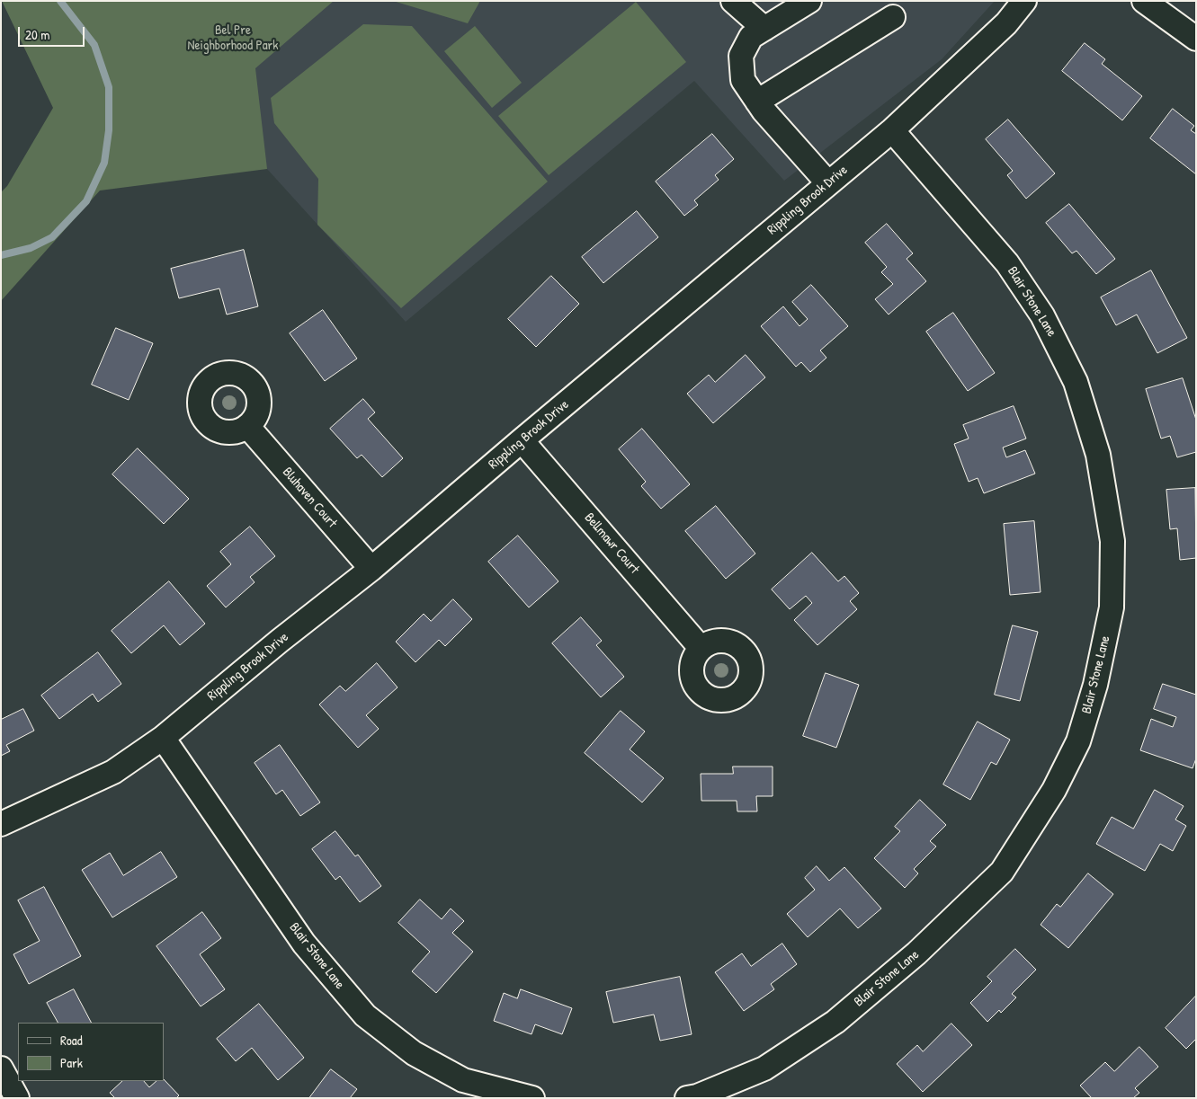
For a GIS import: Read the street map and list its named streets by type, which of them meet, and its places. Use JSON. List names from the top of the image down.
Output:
{
  "streets": {
    "street": [
      "Rippling Brook Drive",
      "Blair Stone Lane",
      "Bluhaven Court",
      "Bellmawr Court"
    ]
  },
  "crossings": [
    ["Rippling Brook Drive", "Blair Stone Lane"],
    ["Rippling Brook Drive", "Bluhaven Court"],
    ["Rippling Brook Drive", "Bellmawr Court"]
  ],
  "parks": ["Bel Pre Neighborhood Park"],
  "legend": ["Road", "Park"],
  "scale_bar": "20 m"
}
